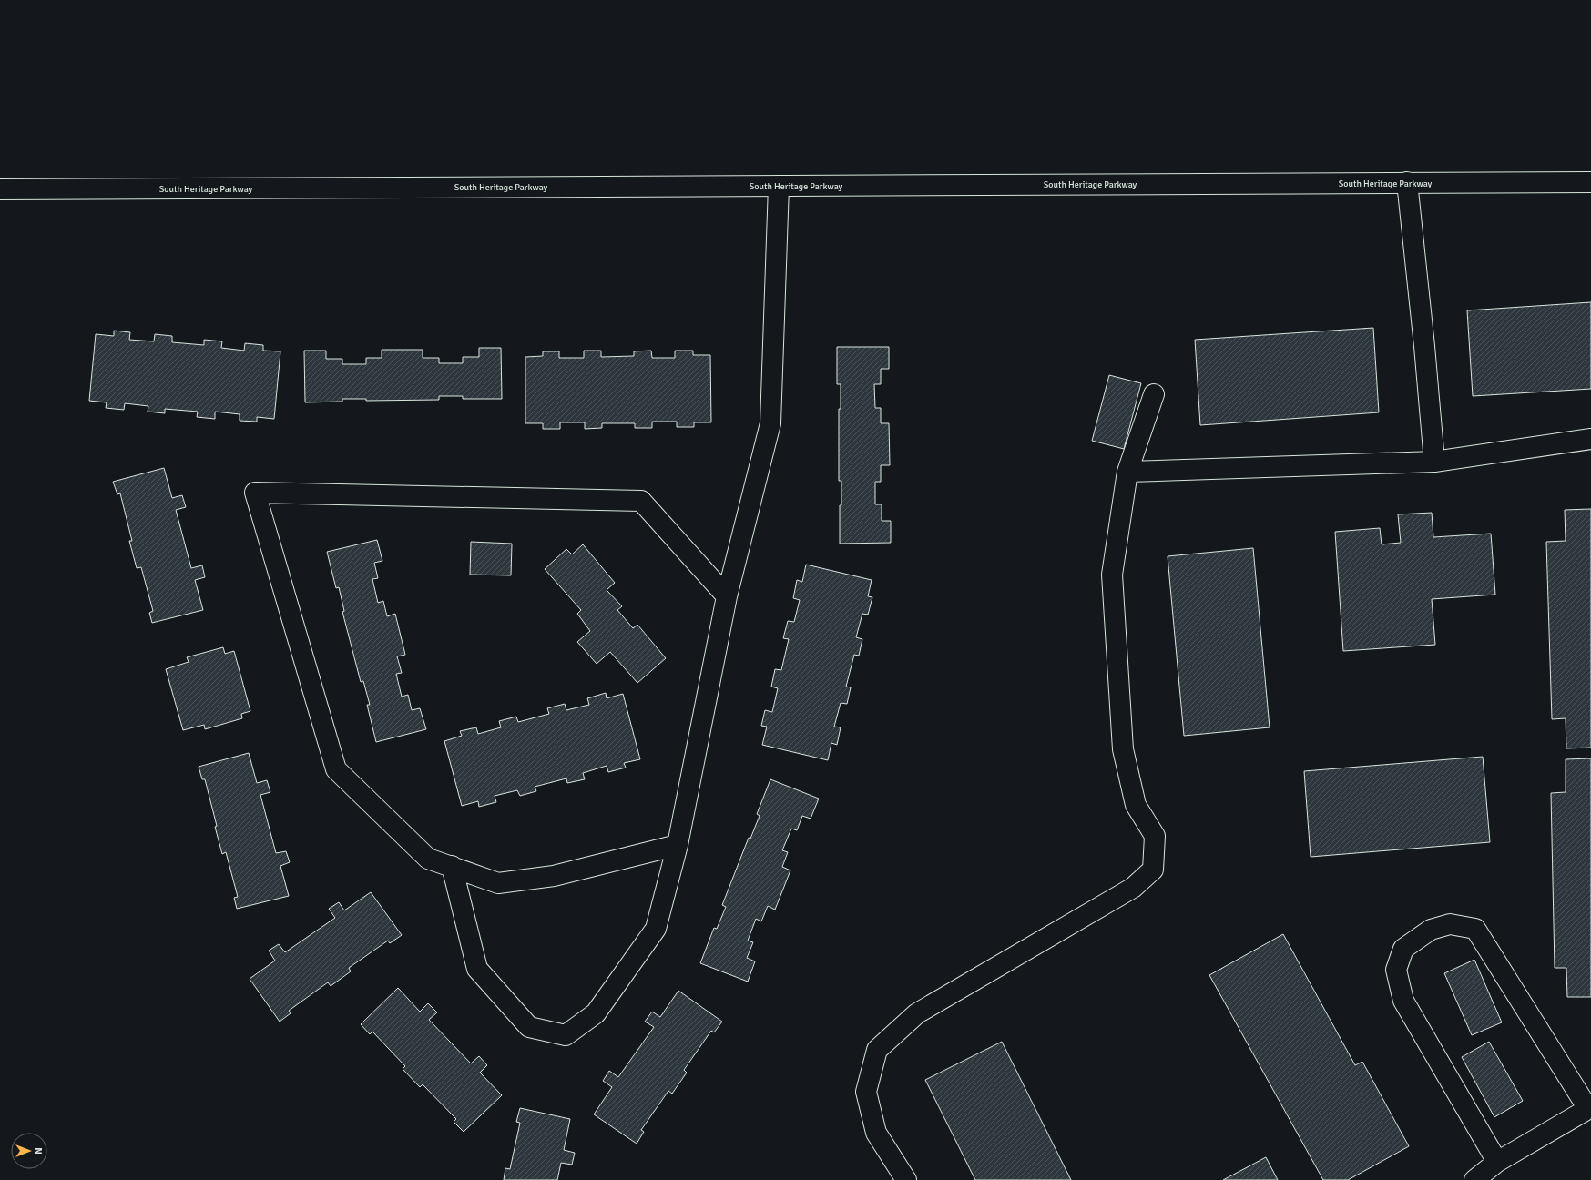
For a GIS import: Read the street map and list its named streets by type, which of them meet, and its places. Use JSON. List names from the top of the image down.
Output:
{
  "streets": {
    "main road": ["South Heritage Parkway"]
  },
  "north": "right"
}
